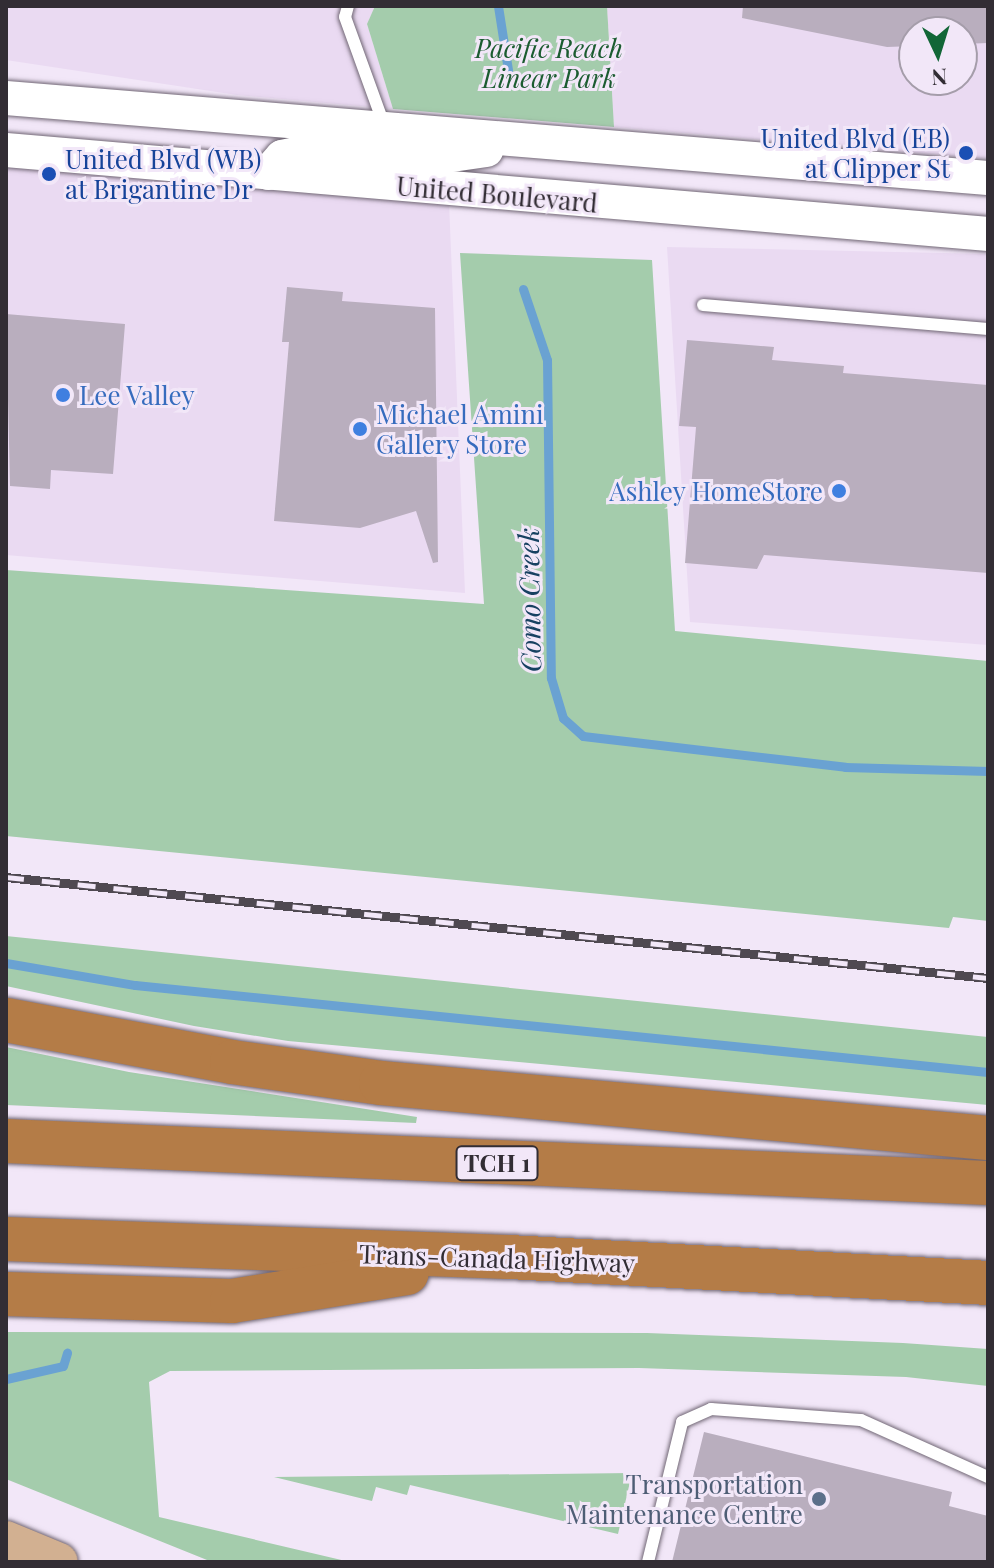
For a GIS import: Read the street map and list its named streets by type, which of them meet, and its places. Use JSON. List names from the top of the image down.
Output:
{
  "streets": {
    "highway": ["TCH 1", "Trans-Canada Highway"],
    "main road": ["United Boulevard"]
  },
  "water": ["Como Creek"],
  "parks": ["Pacific Reach Linear Park"],
  "places": [
    "United Blvd (EB) at Clipper St",
    "United Blvd (WB) at Brigantine Dr",
    "Lee Valley",
    "Michael Amini Gallery Store",
    "Ashley HomeStore",
    "Transportation Maintenance Centre"
  ],
  "north": "bottom"
}
